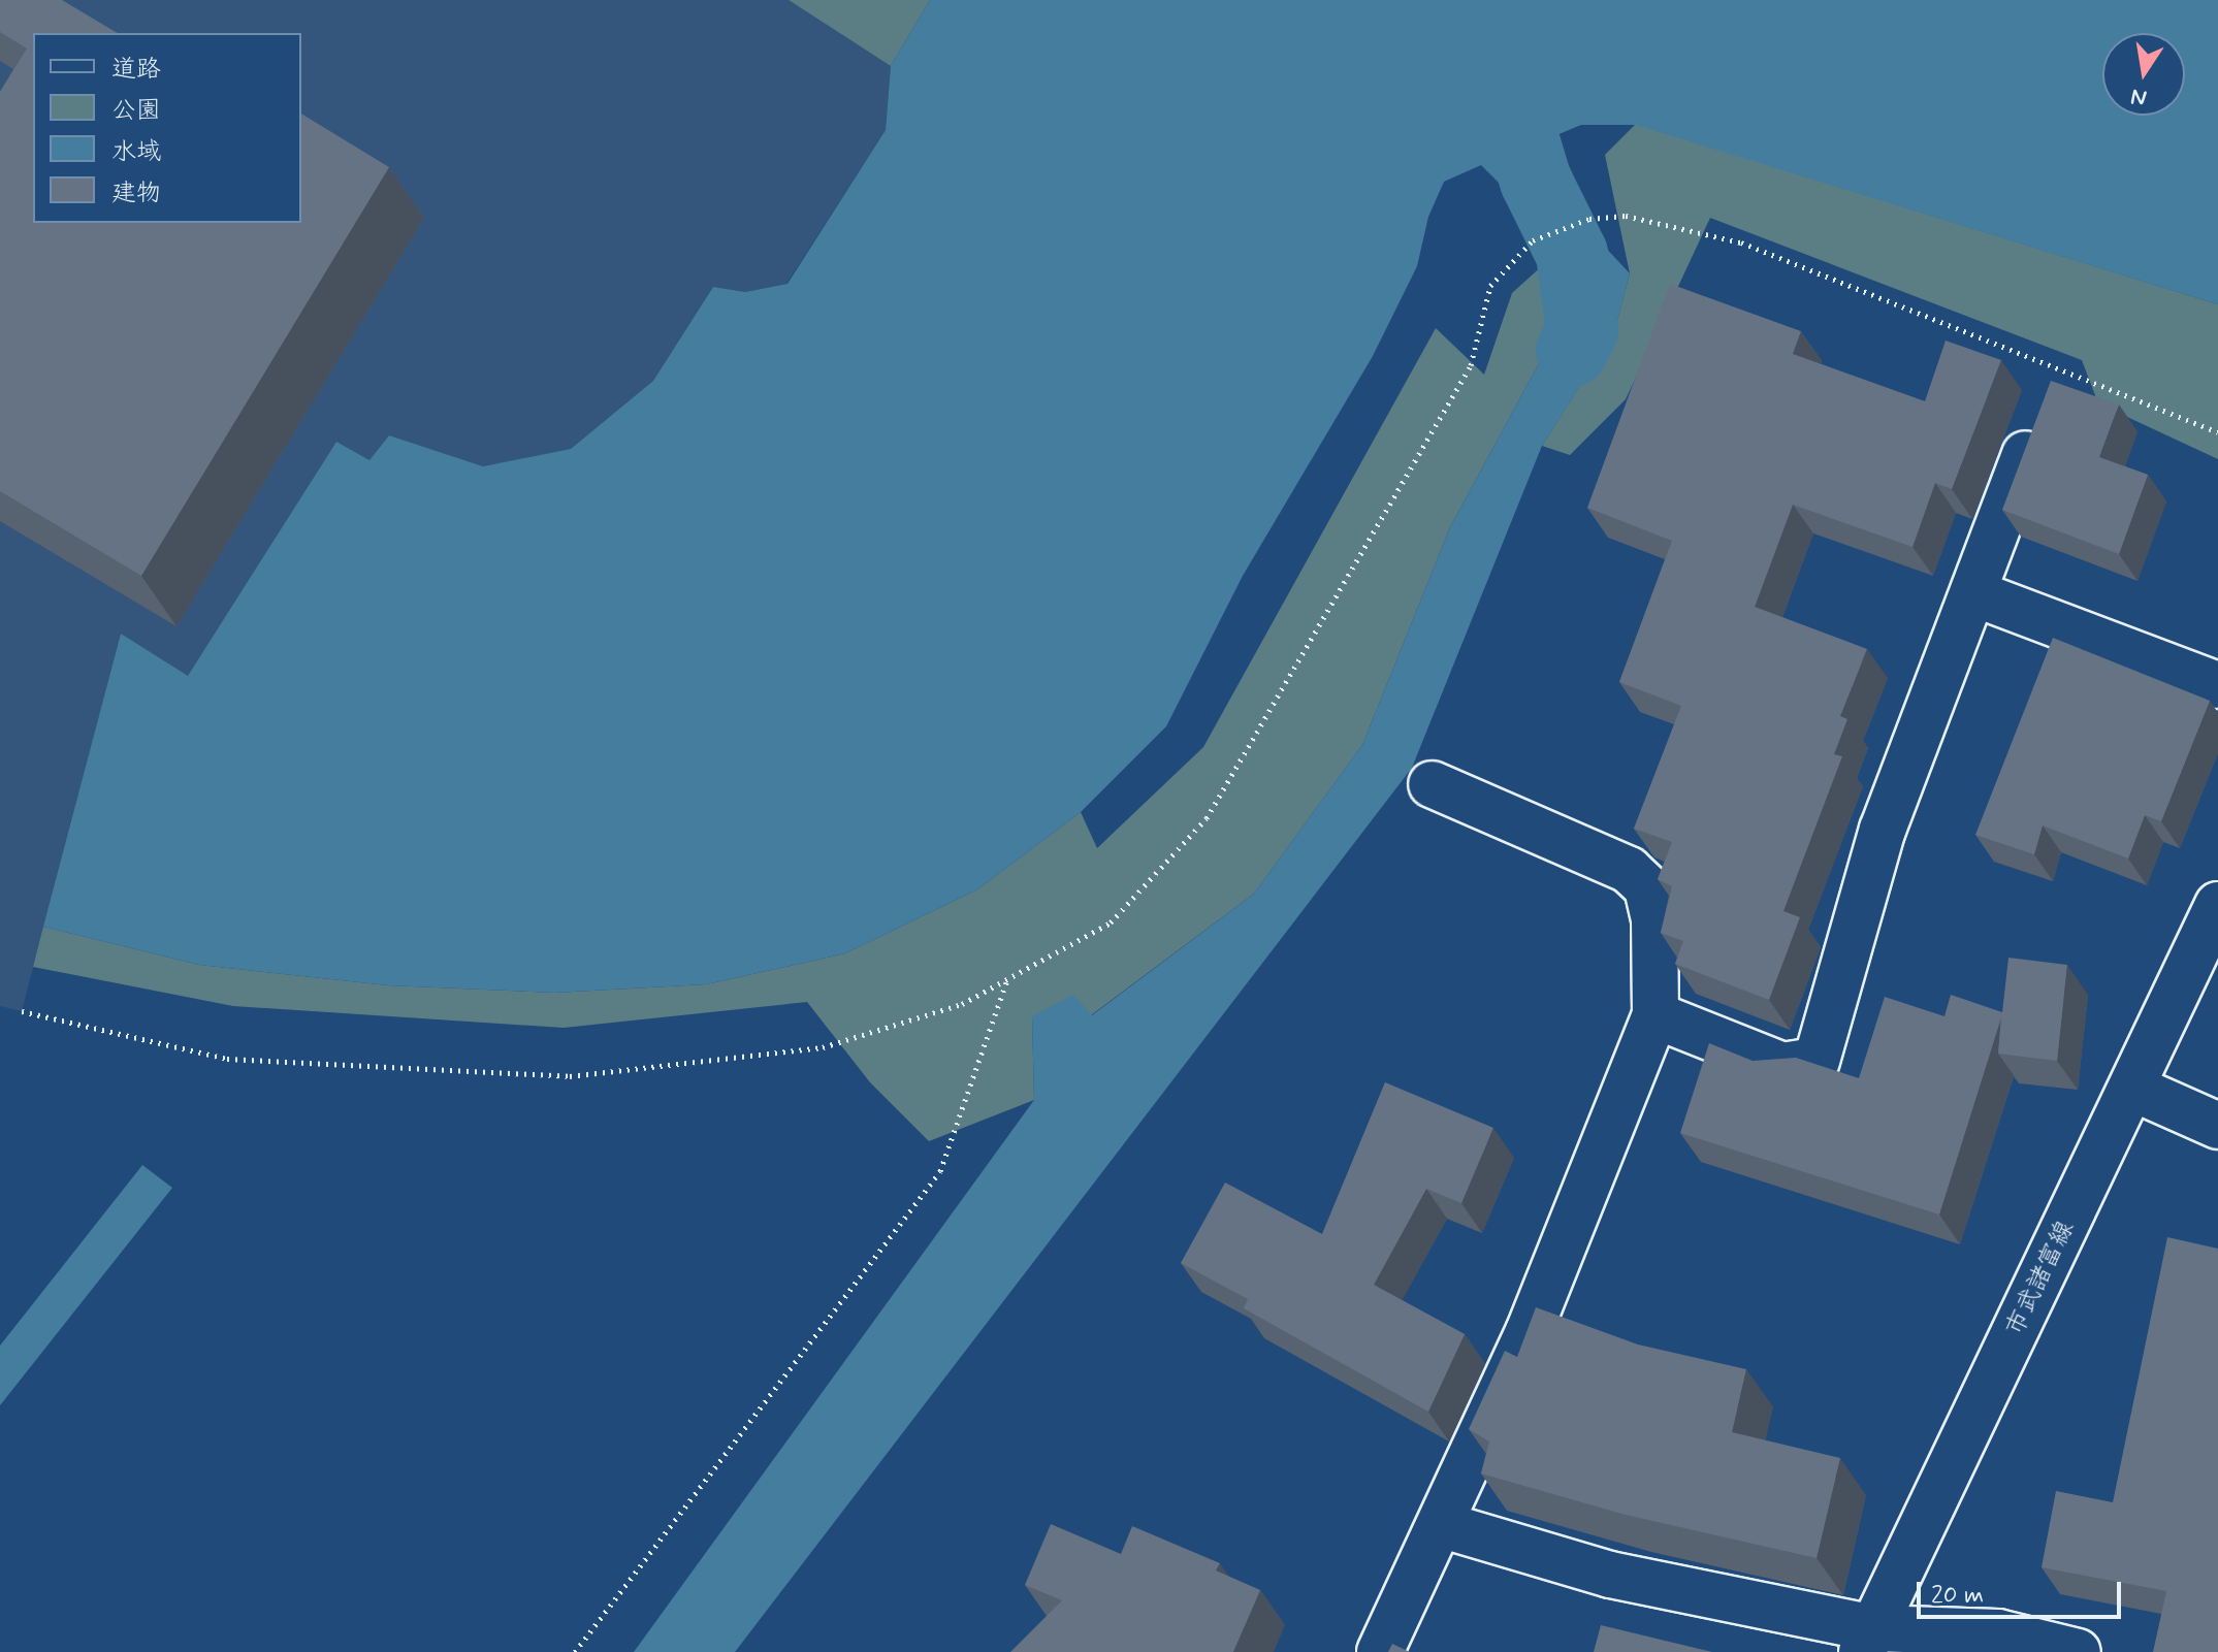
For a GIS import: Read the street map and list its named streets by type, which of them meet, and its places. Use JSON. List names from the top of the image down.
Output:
{
  "streets": {
    "street": ["市武諸富線"]
  },
  "legend": [
    "道路",
    "公園",
    "水域",
    "建物"
  ],
  "scale_bar": "20 m",
  "north": "bottom"
}
